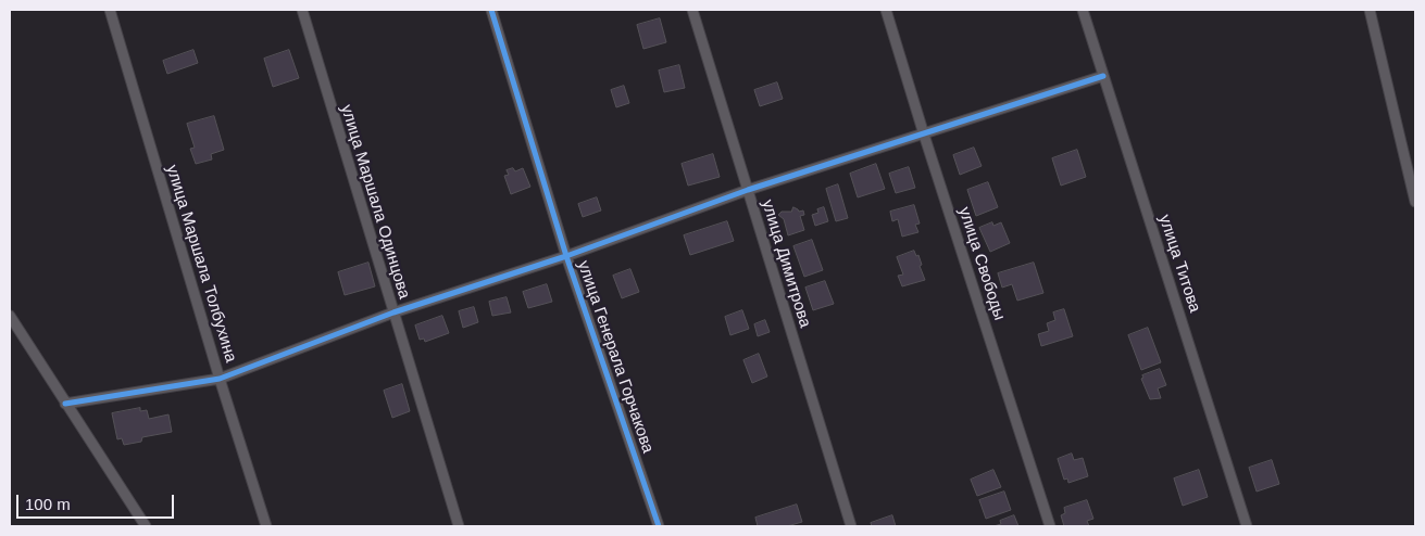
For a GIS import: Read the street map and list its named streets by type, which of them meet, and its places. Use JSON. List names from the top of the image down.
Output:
{
  "streets": {
    "street": [
      "улица Маршала Одинцова",
      "улица Маршала Толбухина",
      "улица Димитрова",
      "улица Свободы",
      "улица Титова",
      "улица Генерала Горчакова"
    ]
  },
  "scale_bar": "100 m"
}
